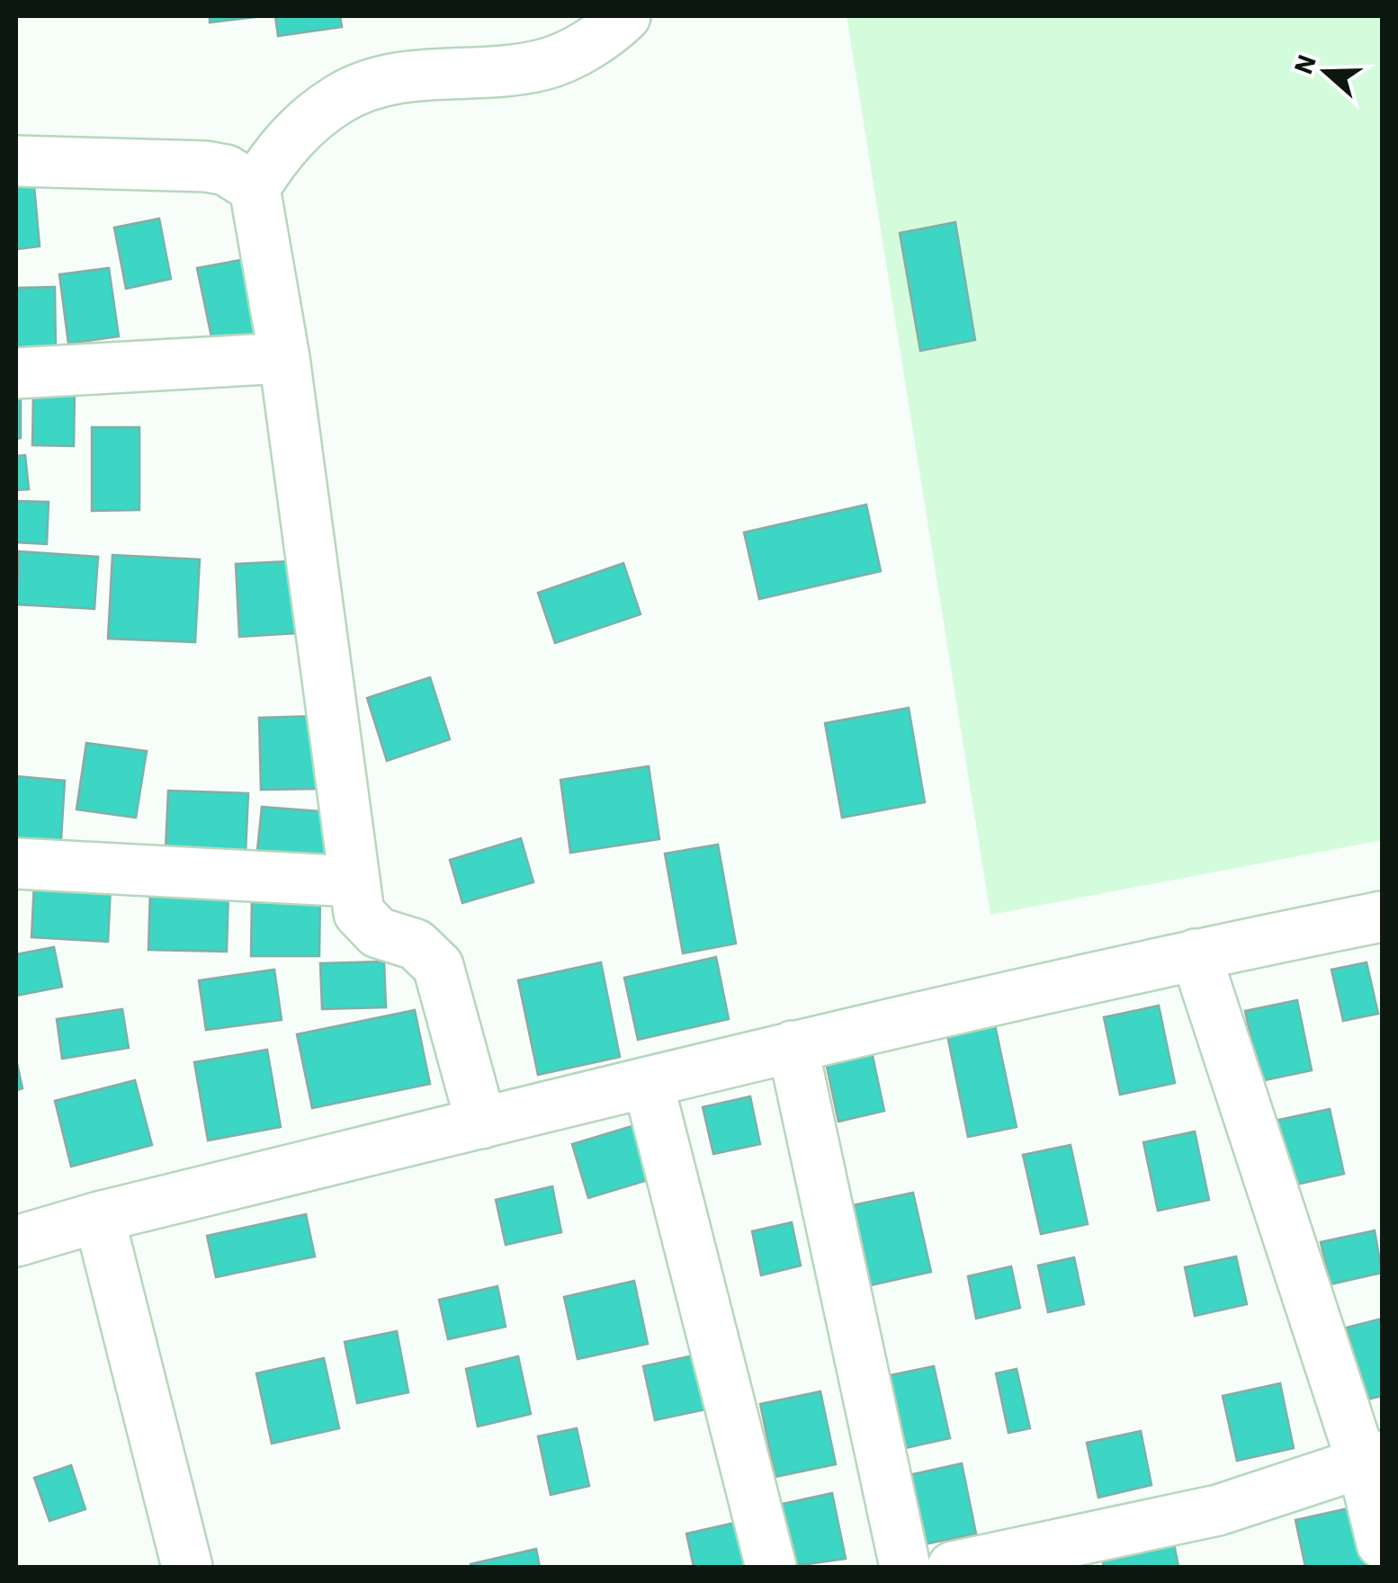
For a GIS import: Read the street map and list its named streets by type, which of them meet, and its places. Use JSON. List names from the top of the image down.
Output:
{
  "north": "left"
}
